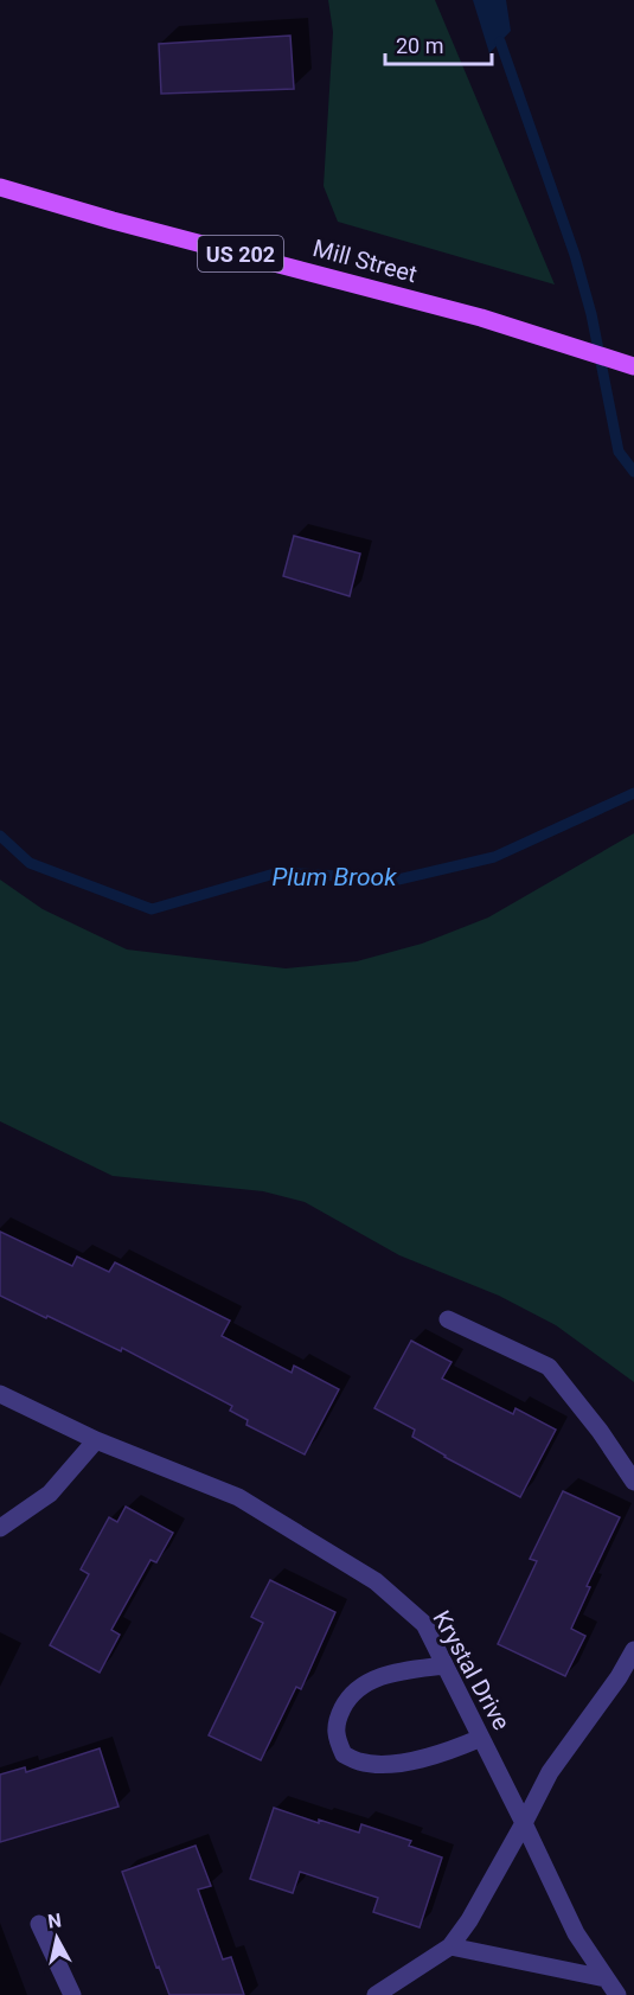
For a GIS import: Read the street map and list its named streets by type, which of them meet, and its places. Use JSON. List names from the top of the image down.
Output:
{
  "streets": {
    "main road": ["US 202", "Mill Street"],
    "street": ["Krystal Drive"]
  },
  "water": ["Plum Brook"],
  "scale_bar": "20 m",
  "north": "top"
}
